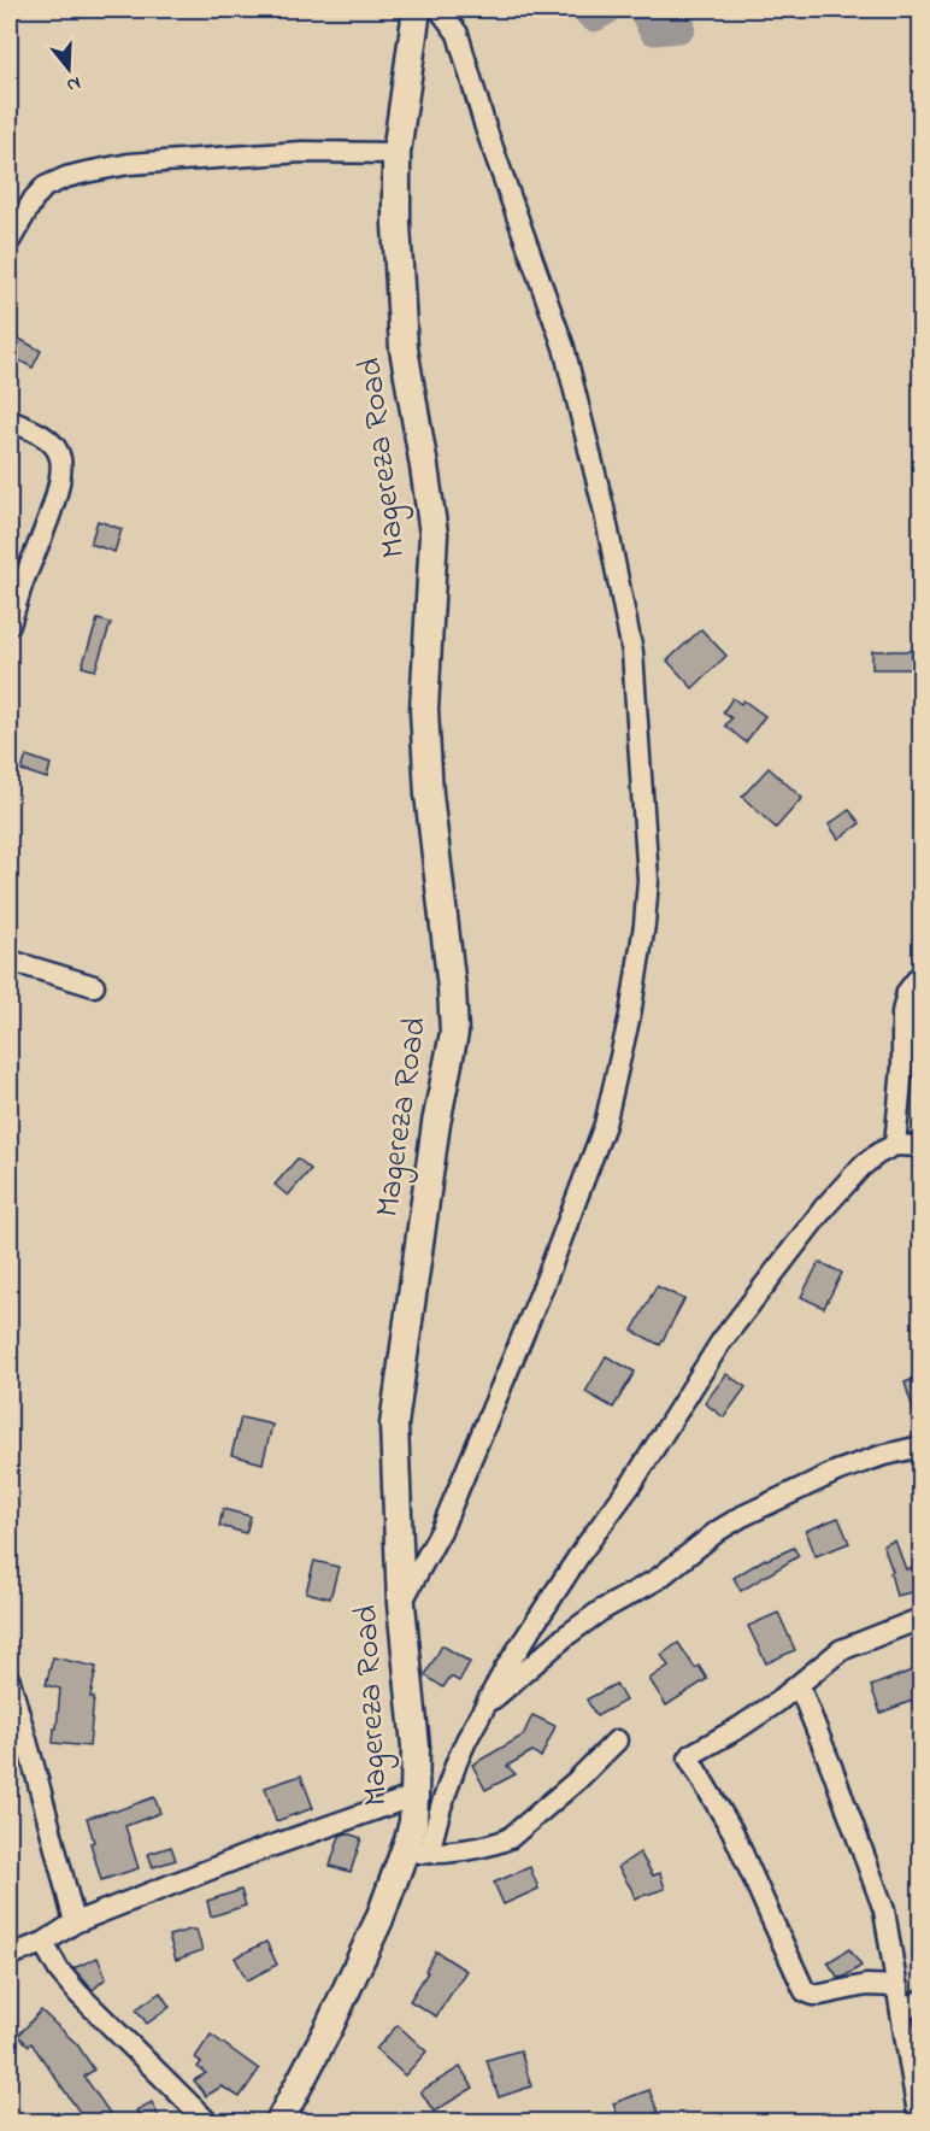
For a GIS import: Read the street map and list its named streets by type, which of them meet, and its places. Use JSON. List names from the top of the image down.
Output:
{
  "streets": {
    "street": ["Magereza Road"]
  },
  "north": "bottom"
}
